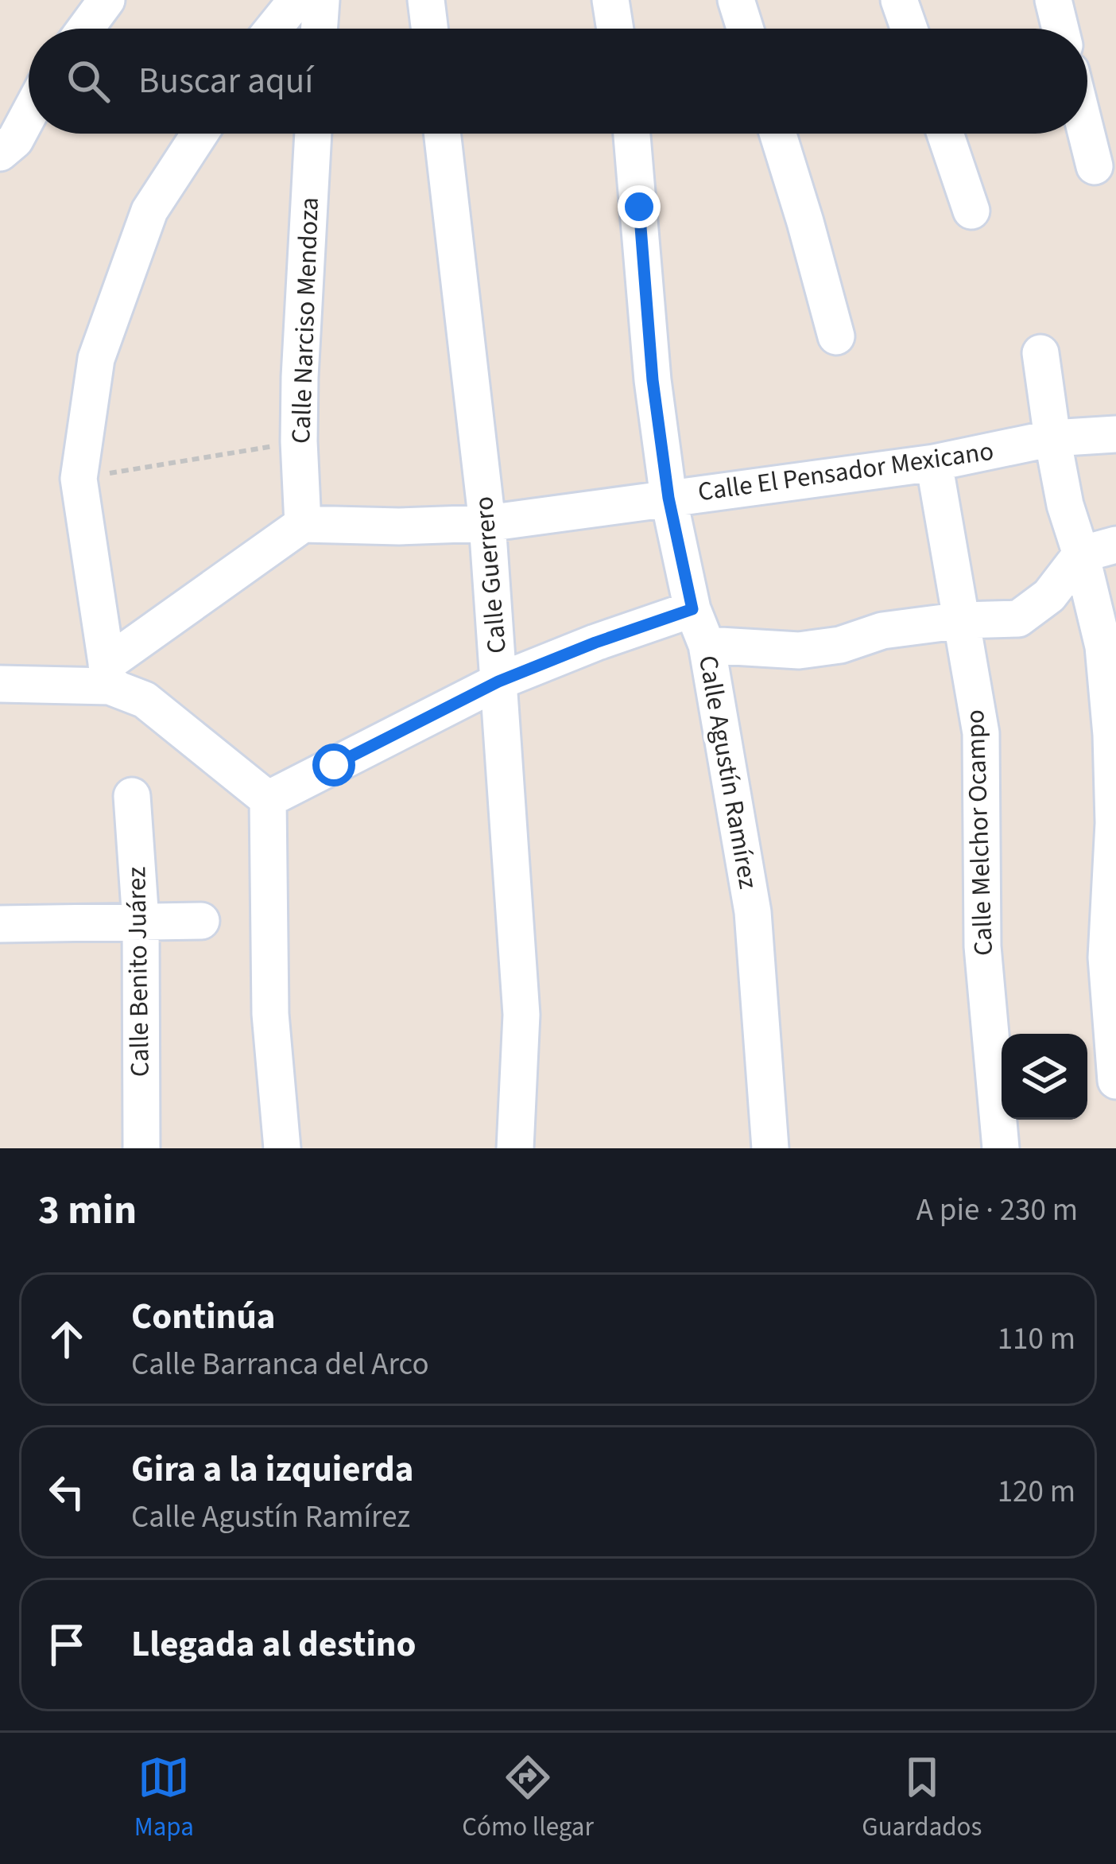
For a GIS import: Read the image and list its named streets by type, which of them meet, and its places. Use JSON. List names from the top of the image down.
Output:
{
  "streets": {
    "street": [
      "Calle Narciso Mendoza",
      "Calle El Pensador Mexicano",
      "Calle Guerrero",
      "Calle Agustín Ramírez",
      "Calle Melchor Ocampo",
      "Calle Benito Juárez"
    ]
  },
  "crossings": [
    ["Calle Narciso Mendoza", "Calle El Pensador Mexicano"],
    ["Calle El Pensador Mexicano", "Calle Guerrero"],
    ["Calle El Pensador Mexicano", "Calle Agustín Ramírez"],
    ["Calle El Pensador Mexicano", "Calle Melchor Ocampo"]
  ],
  "page": {
    "search": "Buscar aquí",
    "heading": ["3 min", "A pie · 230 m"],
    "list": [
      ["Continúa", "Calle Barranca del Arco", "110 m"],
      ["Gira a la izquierda", "Calle Agustín Ramírez", "120 m"],
      "Llegada al destino"
    ],
    "nav": ["Mapa", "Cómo llegar", "Guardados"]
  }
}
